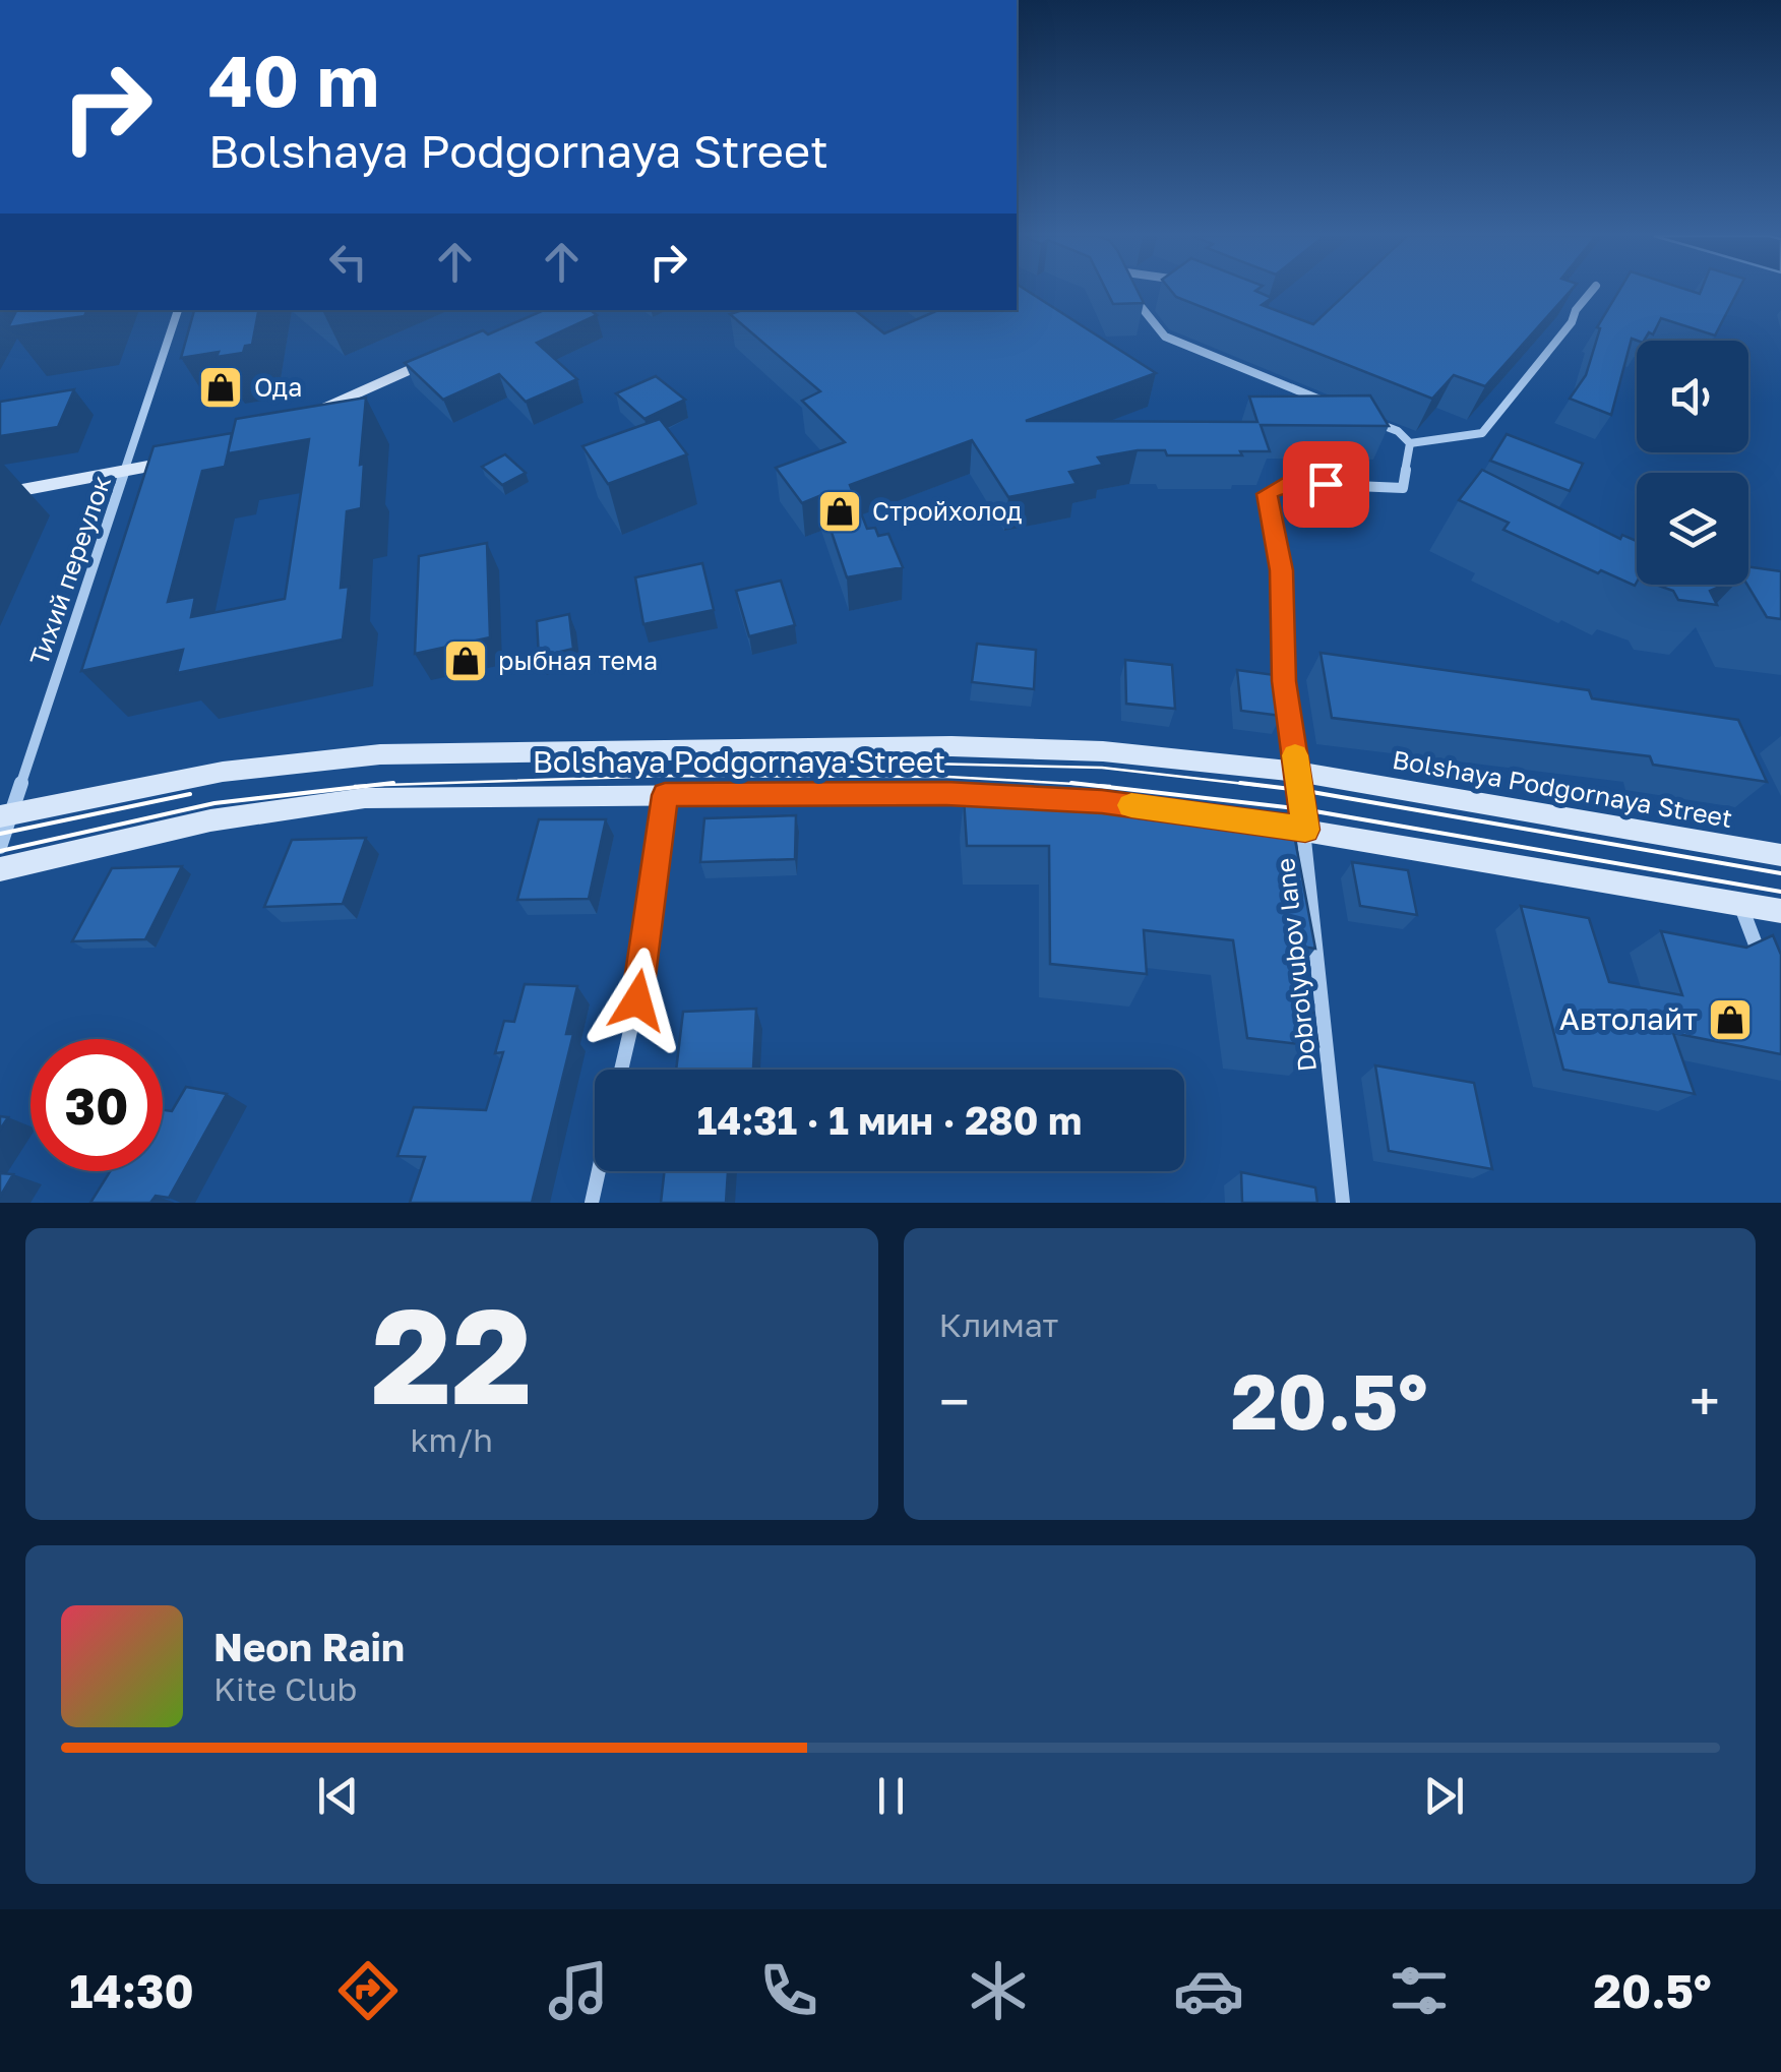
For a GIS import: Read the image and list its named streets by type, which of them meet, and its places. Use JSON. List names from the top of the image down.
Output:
{
  "streets": {
    "main road": ["Bolshaya Podgornaya Street"],
    "street": ["Тихий переулок", "Dobrolyubov lane"]
  },
  "crossings": [
    ["Тихий переулок", "Bolshaya Podgornaya Street"],
    ["Bolshaya Podgornaya Street", "Dobrolyubov lane"]
  ],
  "places": {
    "shop": [
      "Ода",
      "Стройхолод",
      "рыбная тема",
      "Автолайт"
    ]
  },
  "page": {
    "turn": ["40 m", "Bolshaya Podgornaya Street"],
    "limit": "30",
    "trip": "14:31 · 1 мин · 280 m",
    "tile": [
      ["22", "km/h"],
      "Климат"
    ],
    "heat": ["−", "20.5°", "+"],
    "song": ["Neon Rain", "Kite Club"],
    "tabs": ["14:30", "20.5°"]
  }
}
